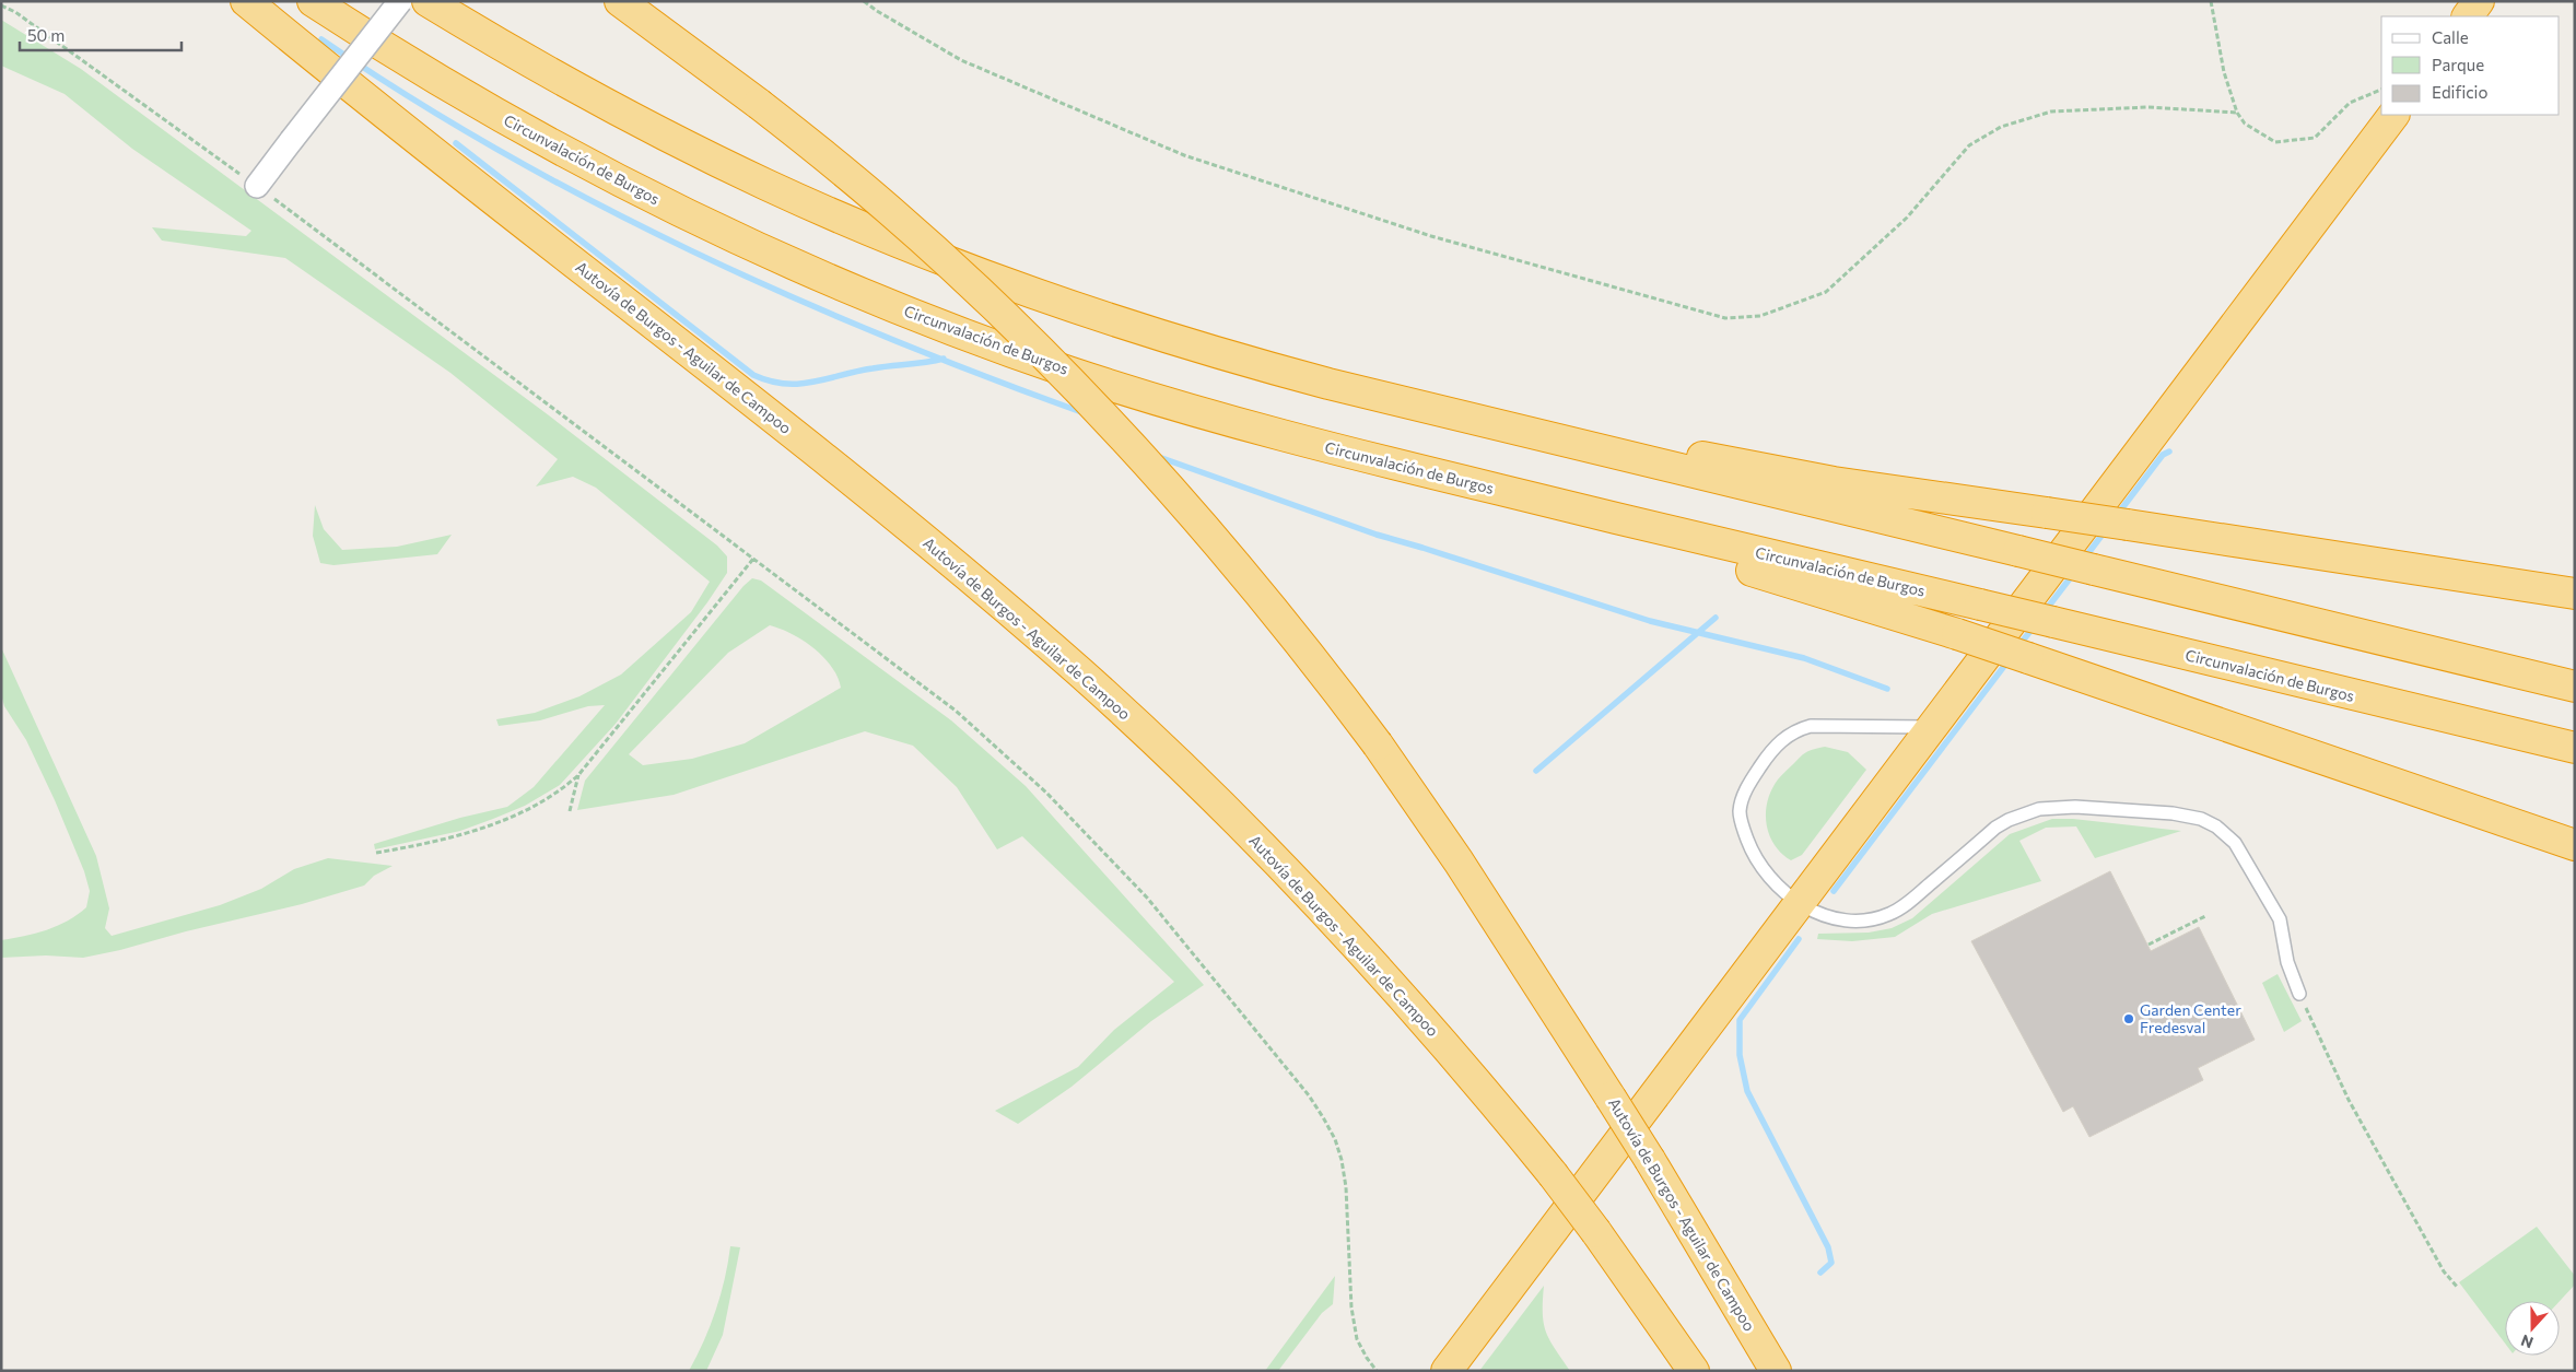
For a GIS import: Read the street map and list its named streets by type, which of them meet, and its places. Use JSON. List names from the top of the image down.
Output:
{
  "streets": {
    "highway": ["Circunvalación de Burgos", "Autovía de Burgos - Aguilar de Campoo"]
  },
  "places": ["Garden Center Fredesval"],
  "legend": ["Calle", "Parque", "Edificio"],
  "scale_bar": "50 m",
  "north": "bottom"
}
